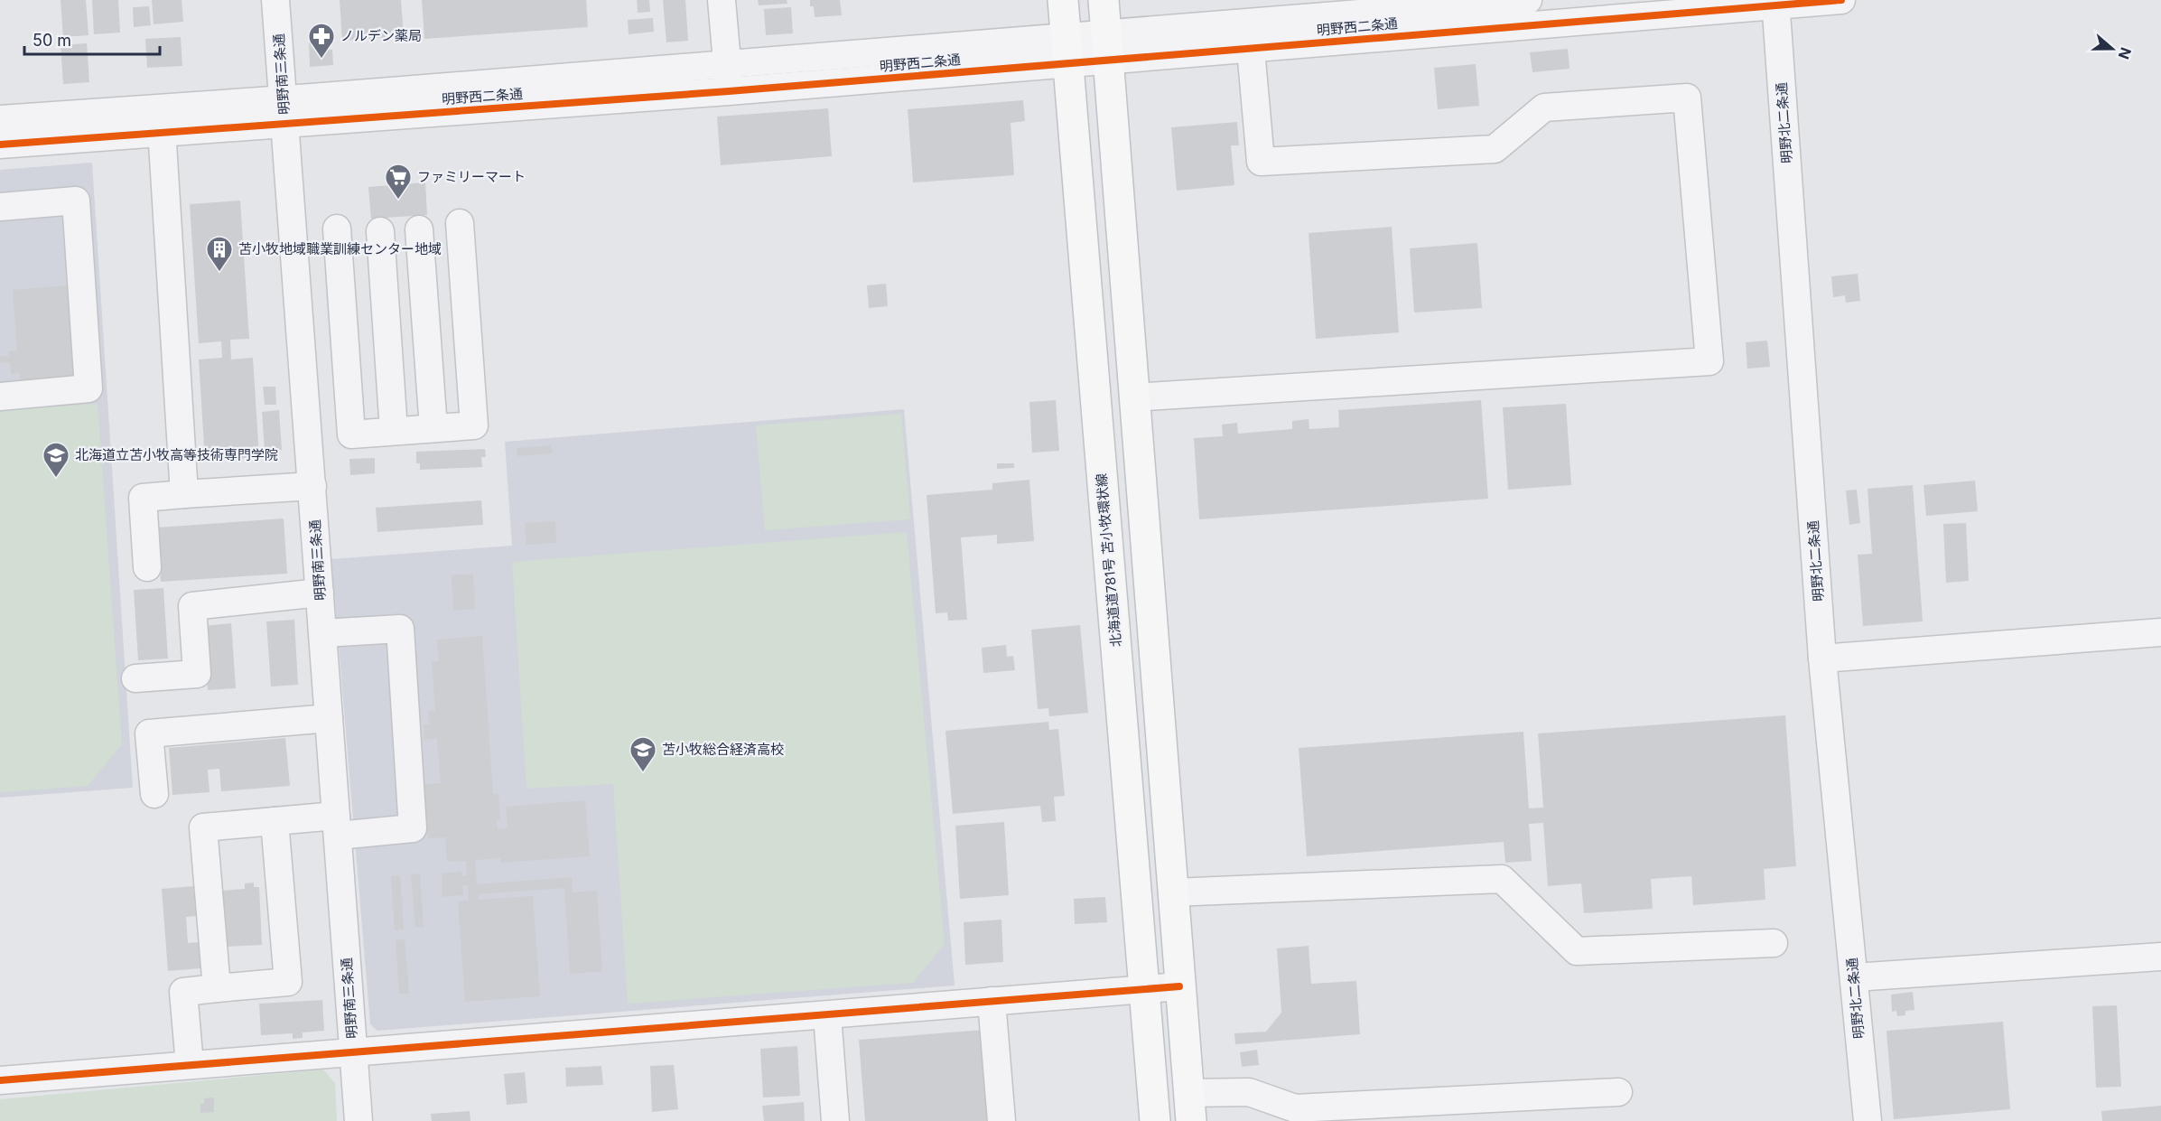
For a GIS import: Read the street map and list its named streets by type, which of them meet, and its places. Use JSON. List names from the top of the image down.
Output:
{
  "streets": {
    "main road": ["北海道道781号 苫小牧環状線"],
    "street": ["明野西二条通", "明野南三条通", "明野北二条通"]
  },
  "crossings": [
    ["明野西二条通", "明野南三条通"],
    ["明野西二条通", "明野北二条通"],
    ["明野西二条通", "北海道道781号 苫小牧環状線"]
  ],
  "places": {
    "pharmacy": ["ノルデン薬局"],
    "supermarket": ["ファミリーマート"],
    "building": ["苫小牧地域職業訓練センター地域"],
    "school or university": ["北海道立苫小牧高等技術専門学院", "苫小牧総合経済高校"]
  },
  "scale_bar": "50 m",
  "north": "right"
}
